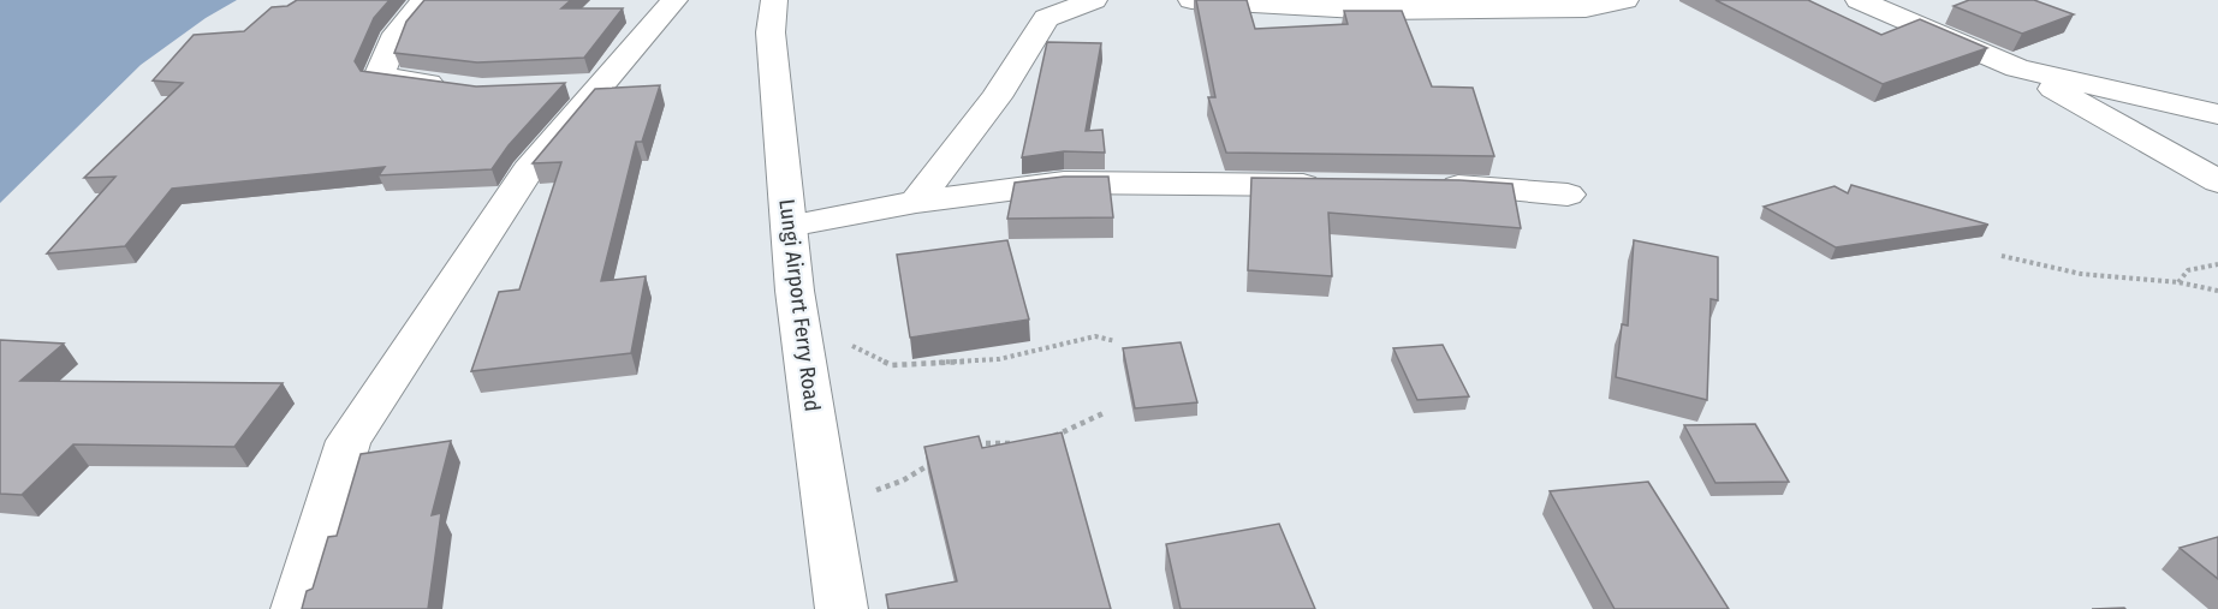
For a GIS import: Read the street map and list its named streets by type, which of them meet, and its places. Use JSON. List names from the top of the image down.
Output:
{
  "streets": {
    "street": ["Lungi Airport Ferry Road"]
  }
}
